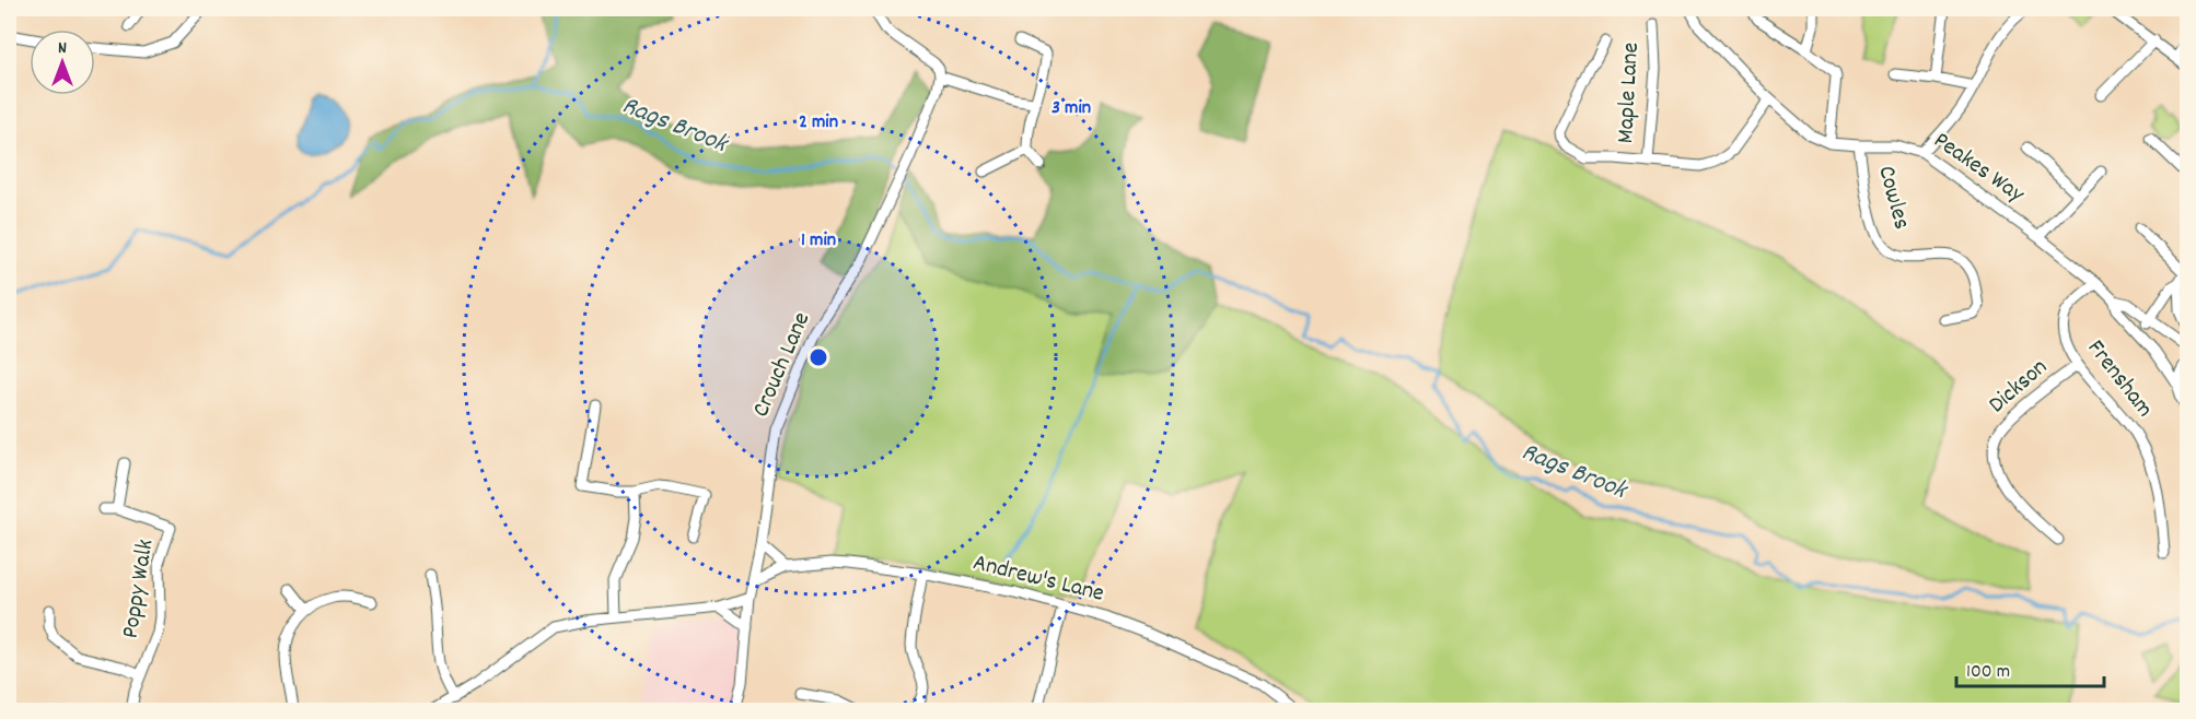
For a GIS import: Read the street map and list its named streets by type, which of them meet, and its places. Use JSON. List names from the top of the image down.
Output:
{
  "streets": {
    "street": [
      "Maple Lane",
      "Peakes Way",
      "Cowles",
      "Crouch Lane",
      "Frensham",
      "Dickson",
      "Andrew's Lane",
      "Poppy Walk"
    ]
  },
  "crossings": [
    ["Peakes Way", "Cowles"],
    ["Peakes Way", "Frensham"],
    ["Crouch Lane", "Andrew's Lane"],
    ["Frensham", "Dickson"]
  ],
  "water": ["Rags Brook"],
  "scale_bar": "100 m",
  "north": "top",
  "rings": ["3 min", "2 min", "1 min"]
}
